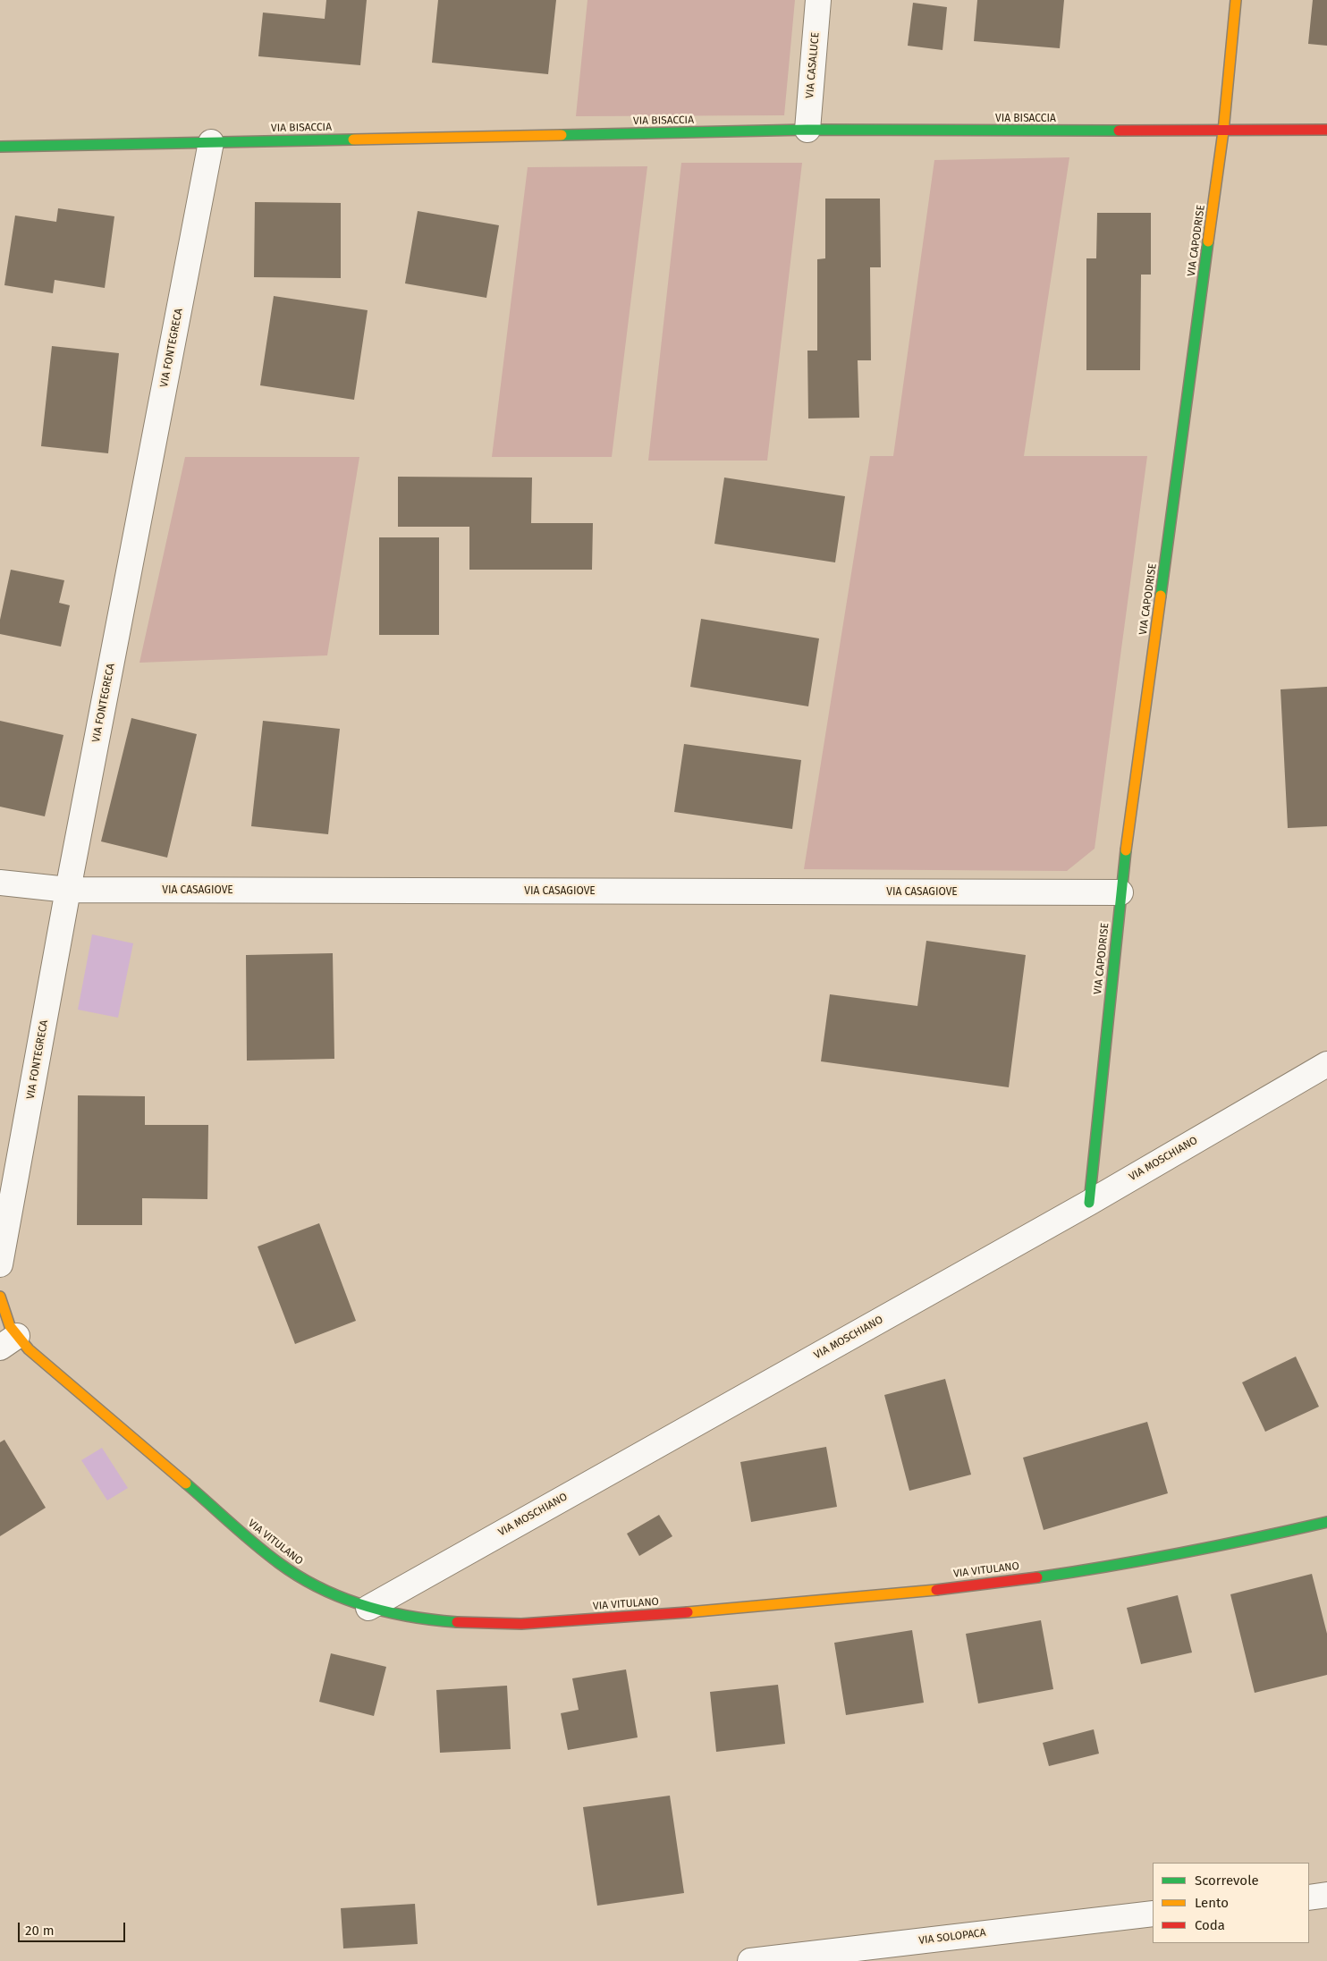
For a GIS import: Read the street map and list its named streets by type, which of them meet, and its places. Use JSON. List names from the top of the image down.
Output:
{
  "streets": {
    "street": [
      "VIA CASALUCE",
      "VIA BISACCIA",
      "VIA CAPODRISE",
      "VIA FONTEGRECA",
      "VIA CASAGIOVE",
      "VIA MOSCHIANO",
      "VIA VITULANO",
      "VIA SOLOPACA"
    ]
  },
  "crossings": [
    ["VIA CASALUCE", "VIA BISACCIA"],
    ["VIA BISACCIA", "VIA CAPODRISE"],
    ["VIA BISACCIA", "VIA FONTEGRECA"],
    ["VIA CAPODRISE", "VIA CASAGIOVE"],
    ["VIA CAPODRISE", "VIA MOSCHIANO"],
    ["VIA FONTEGRECA", "VIA CASAGIOVE"],
    ["VIA MOSCHIANO", "VIA VITULANO"]
  ],
  "legend": ["Scorrevole", "Lento", "Coda"],
  "scale_bar": "20 m"
}
